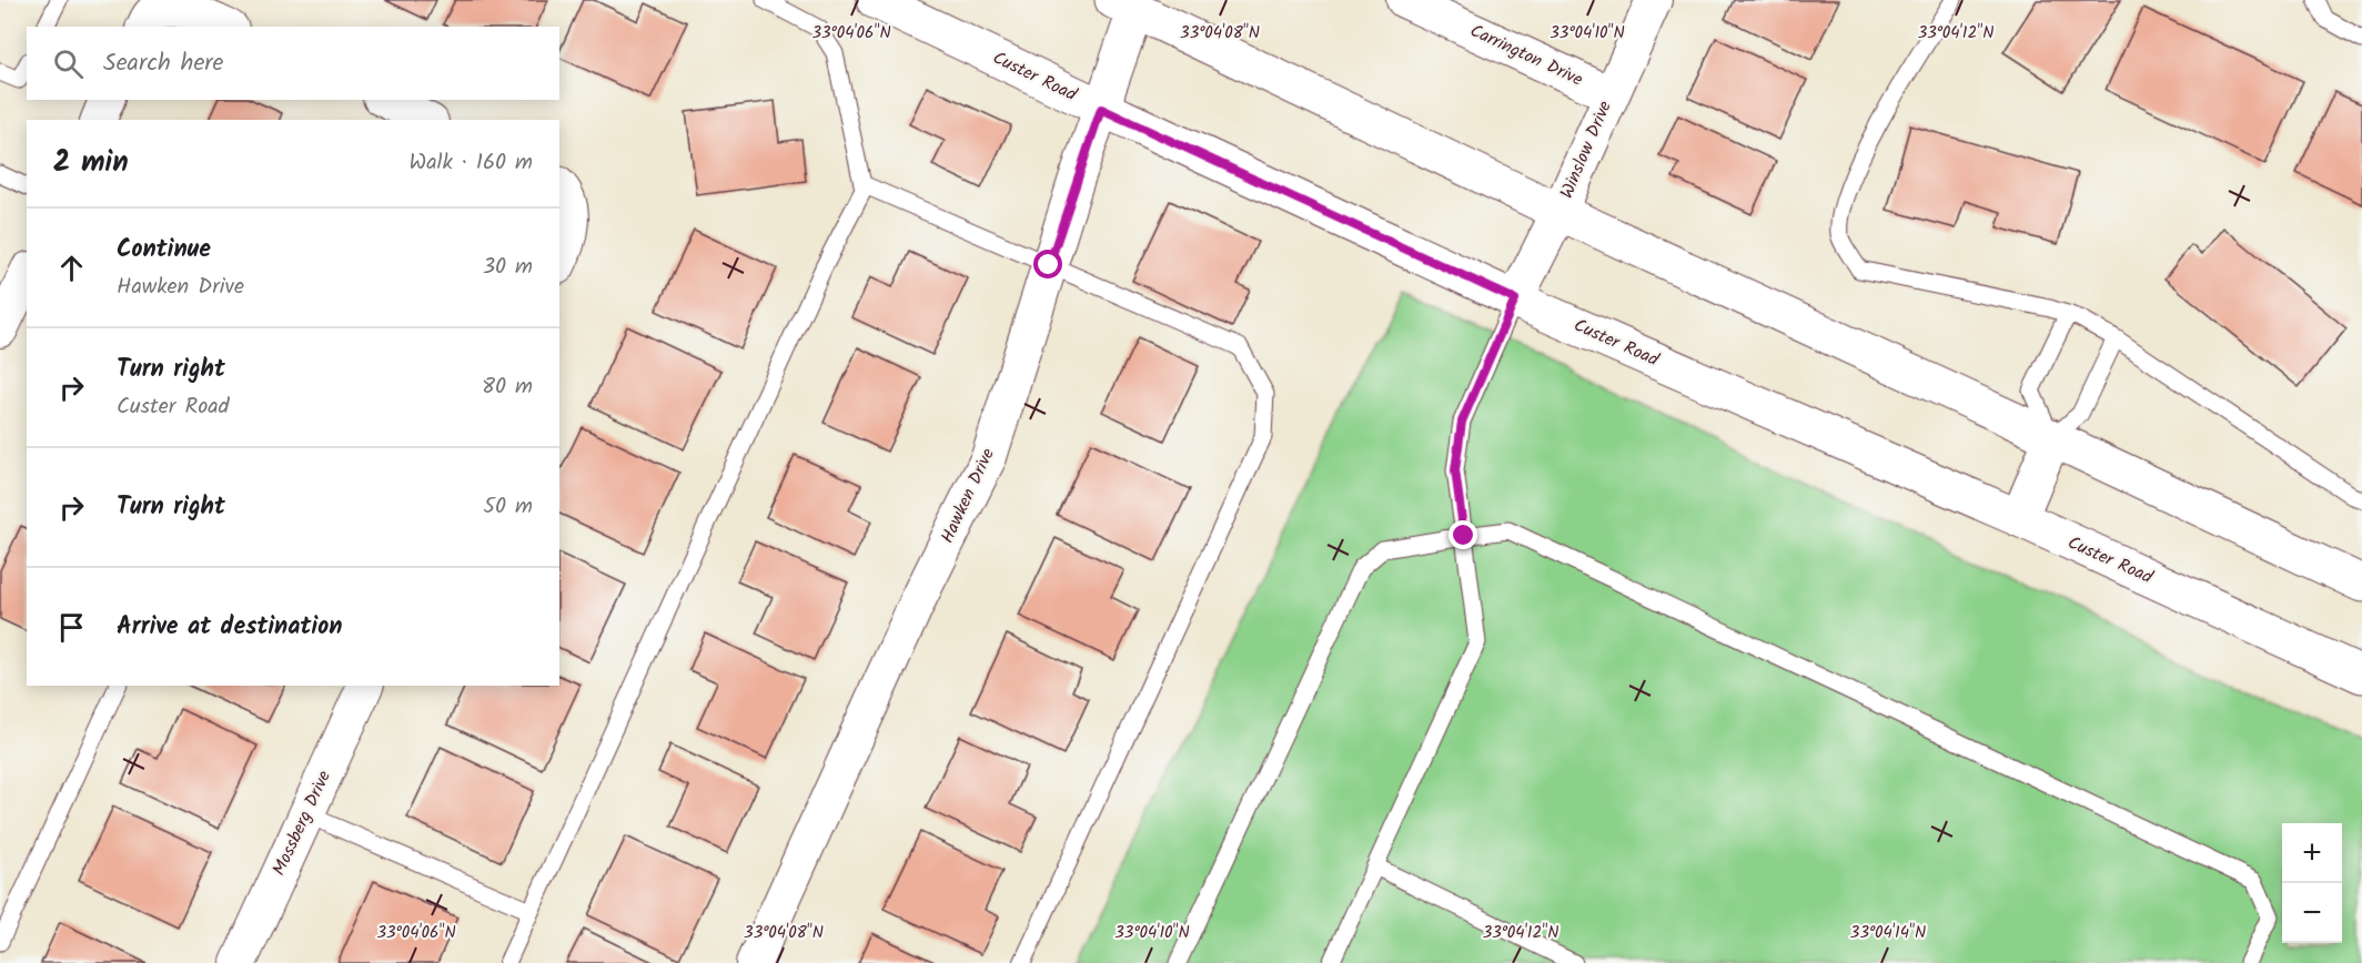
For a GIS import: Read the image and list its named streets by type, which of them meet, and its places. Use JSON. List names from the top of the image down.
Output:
{
  "streets": {
    "main road": ["Custer Road"],
    "street": [
      "Carrington Drive",
      "Winslow Drive",
      "Hawken Drive",
      "Mossberg Drive"
    ]
  },
  "crossings": [
    ["Carrington Drive", "Winslow Drive"],
    ["Custer Road", "Winslow Drive"],
    ["Custer Road", "Hawken Drive"]
  ],
  "page": {
    "search": "Search here",
    "heading": ["2 min", "Walk · 160 m"],
    "list": [
      ["Continue", "Hawken Drive", "30 m"],
      ["Turn right", "Custer Road", "80 m"],
      ["Turn right", "50 m"],
      "Arrive at destination"
    ],
    "map_buttons": ["+", "−"]
  },
  "coordinates": [
    "33°04'06\"N",
    "33°04'08\"N",
    "33°04'10\"N",
    "33°04'12\"N",
    "33°04'14\"N"
  ]
}
